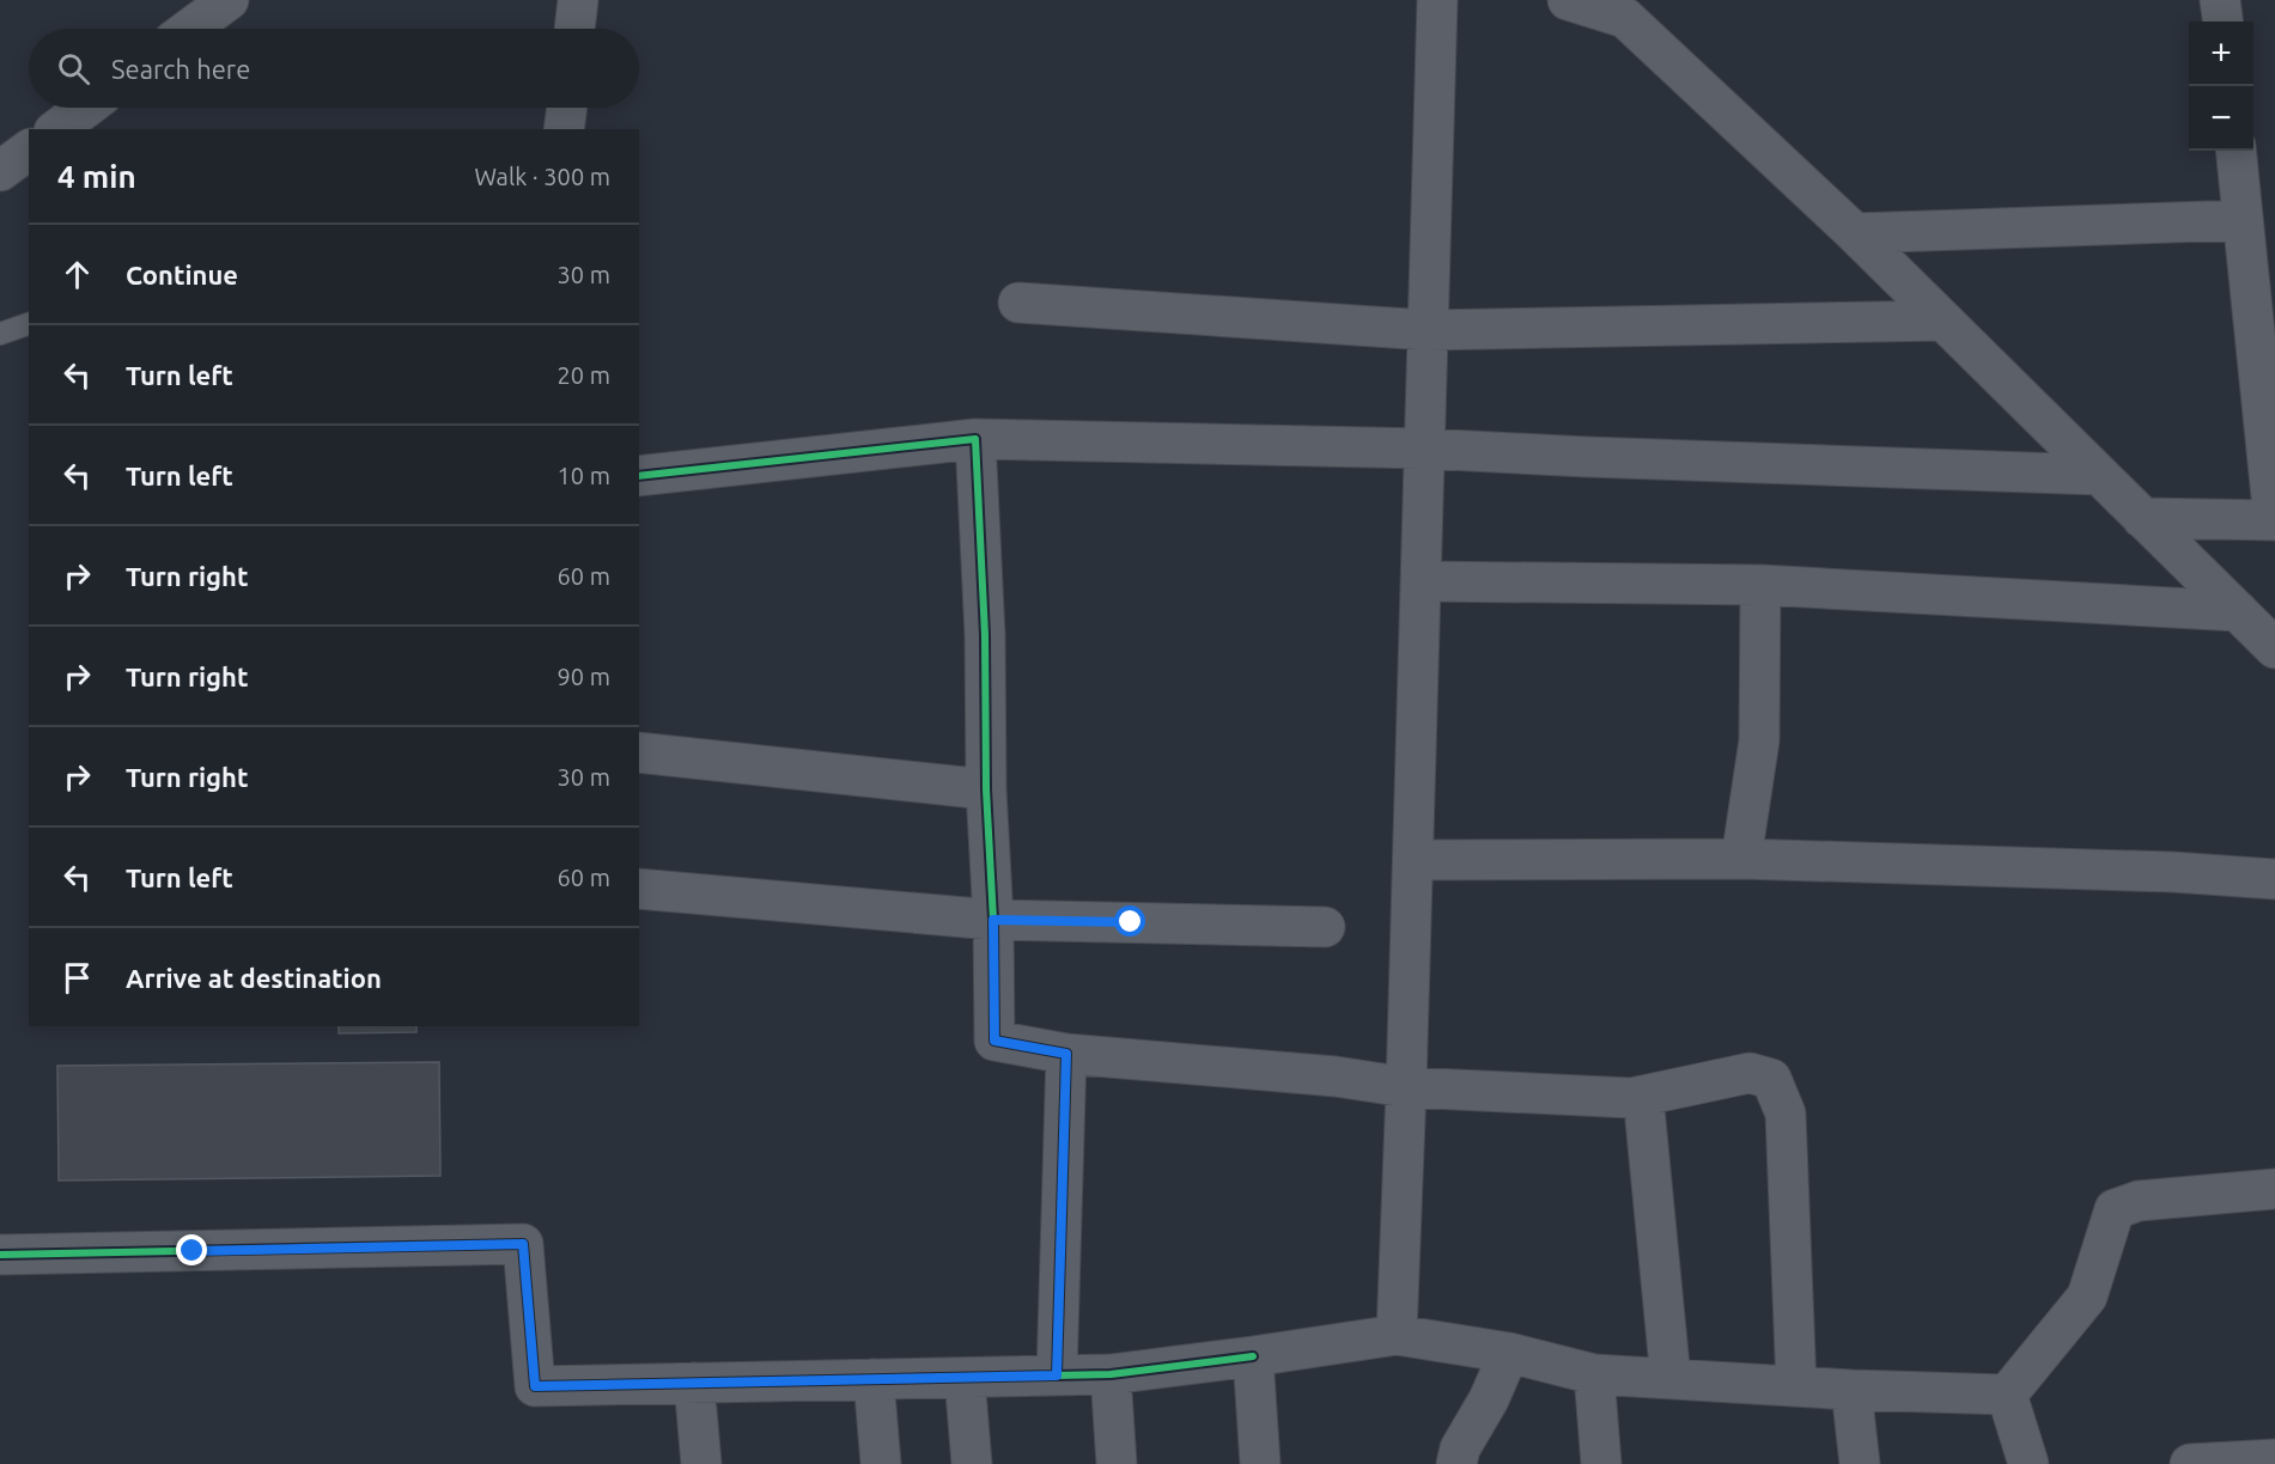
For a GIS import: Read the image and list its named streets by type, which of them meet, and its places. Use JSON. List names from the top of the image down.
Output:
{
  "page": {
    "map_buttons": ["+", "−"],
    "search": "Search here",
    "heading": ["4 min", "Walk · 300 m"],
    "list": [
      ["Continue", "30 m"],
      ["Turn left", "20 m"],
      ["Turn left", "10 m"],
      ["Turn right", "60 m"],
      ["Turn right", "90 m"],
      ["Turn right", "30 m"],
      ["Turn left", "60 m"],
      "Arrive at destination"
    ]
  }
}
